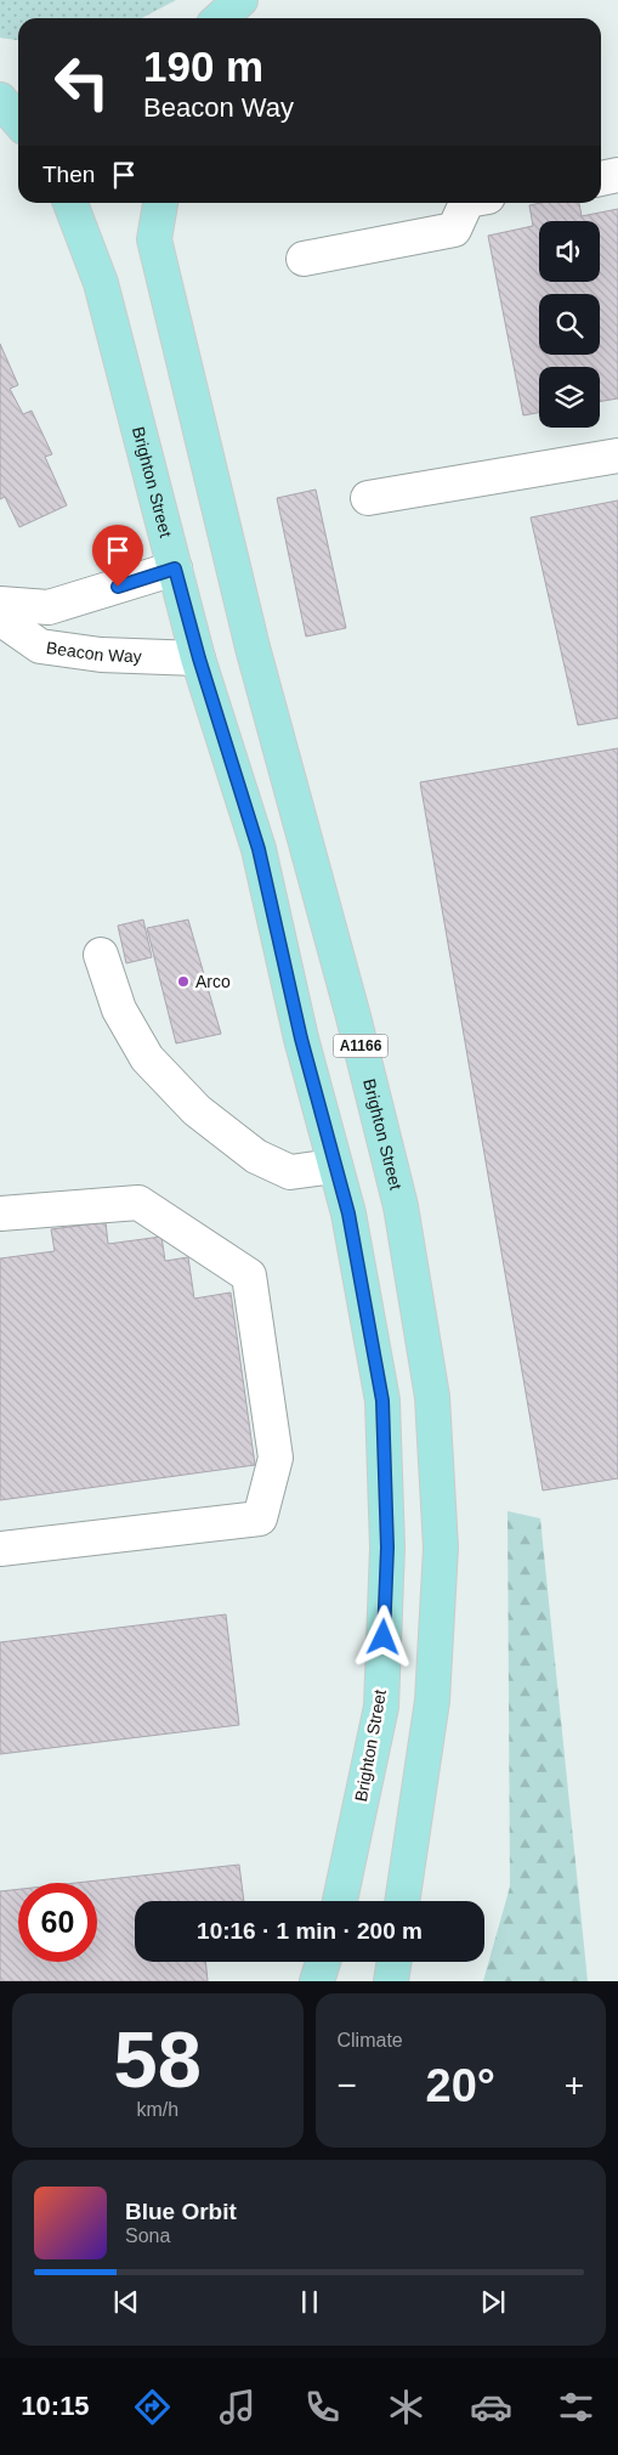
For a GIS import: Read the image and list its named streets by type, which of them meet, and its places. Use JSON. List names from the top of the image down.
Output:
{
  "streets": {
    "main road": ["Brighton Street", "A1166"],
    "street": ["Beacon Way"]
  },
  "crossings": [
    ["Brighton Street", "Beacon Way"]
  ],
  "places": ["Arco"],
  "page": {
    "turn": ["190 m", "Beacon Way"],
    "then": "Then",
    "limit": "60",
    "trip": "10:16 · 1 min · 200 m",
    "tile": [
      ["58", "km/h"],
      "Climate"
    ],
    "heat": ["−", "20°", "+"],
    "song": ["Blue Orbit", "Sona"],
    "tabs": "10:15"
  }
}
